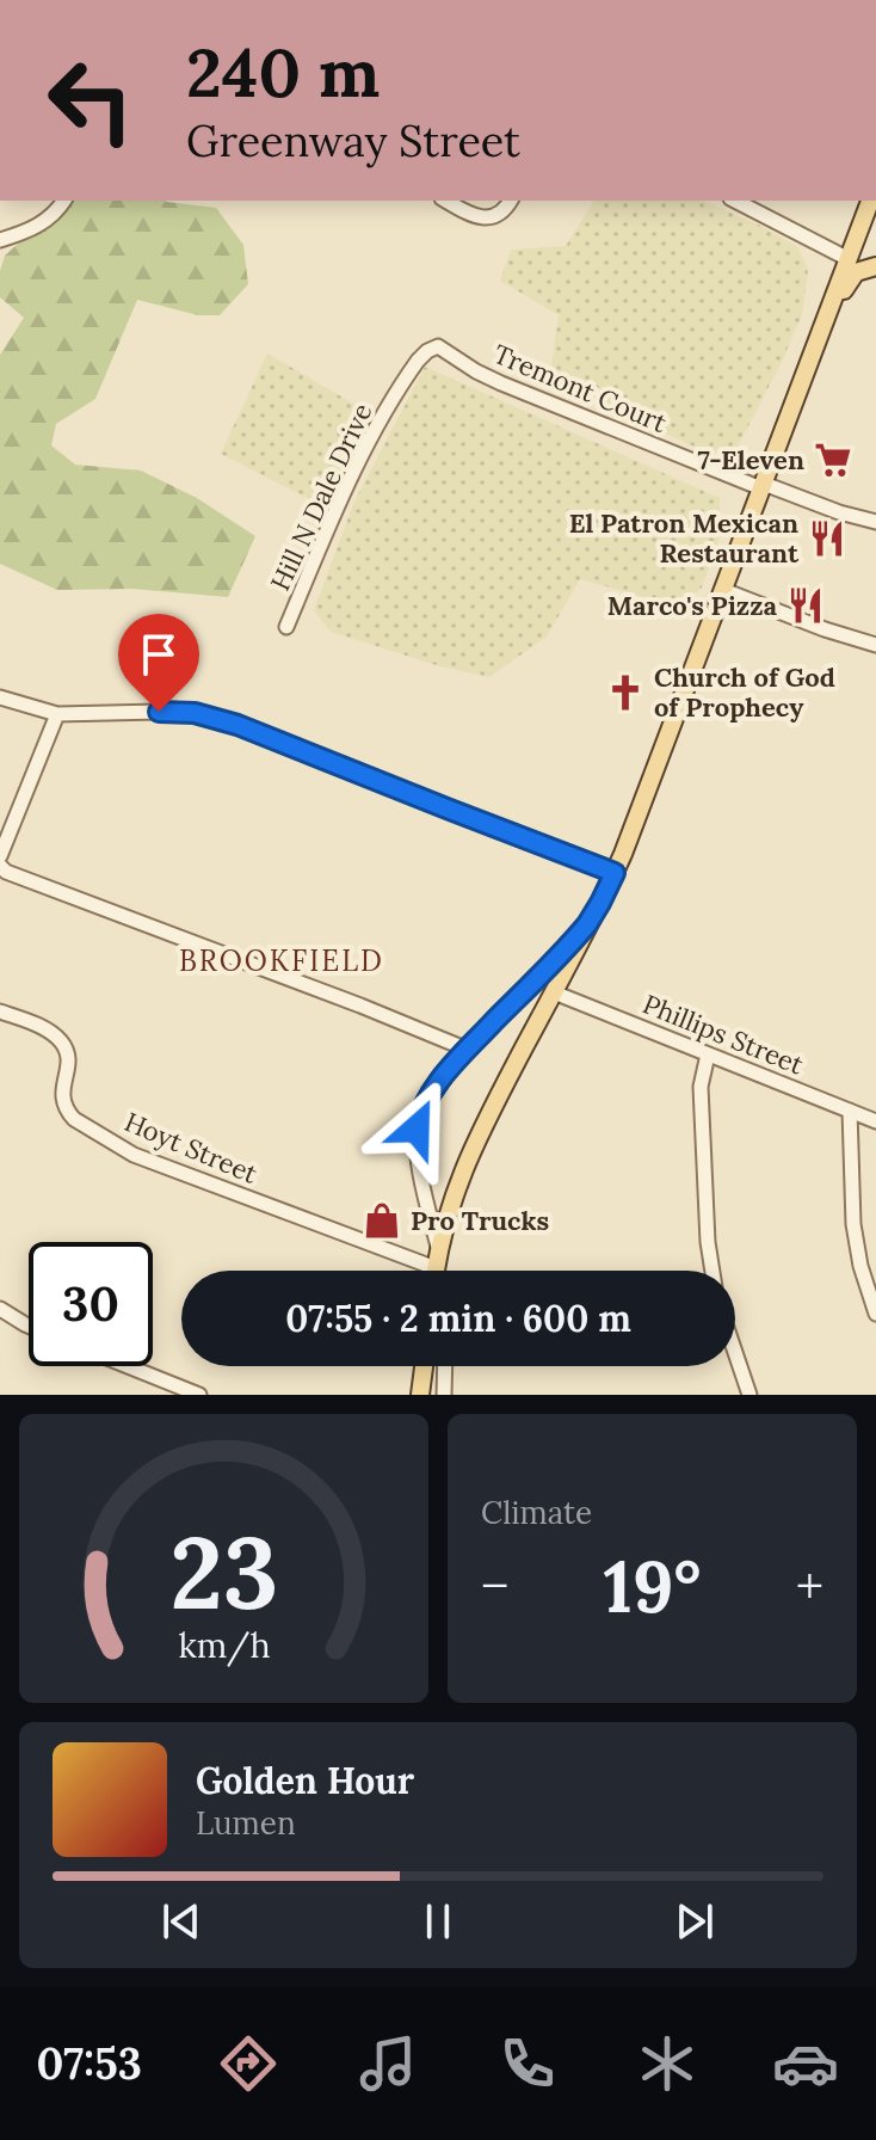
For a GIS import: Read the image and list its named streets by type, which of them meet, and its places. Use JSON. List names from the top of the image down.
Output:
{
  "streets": {
    "street": [
      "Tremont Court",
      "Hill N Dale Drive",
      "Phillips Street",
      "Hoyt Street"
    ]
  },
  "crossings": [
    ["Tremont Court", "Hill N Dale Drive"]
  ],
  "districts": ["BROOKFIELD"],
  "places": {
    "supermarket": ["7-Eleven"],
    "restaurant": ["El Patron Mexican Restaurant", "Marco's Pizza"],
    "church": ["Church of God of Prophecy"],
    "shop": ["Pro Trucks"]
  },
  "page": {
    "turn": ["240 m", "Greenway Street"],
    "limit": "30",
    "trip": "07:55 · 2 min · 600 m",
    "tile": "Climate",
    "heat": ["−", "19°", "+"],
    "song": ["Golden Hour", "Lumen"],
    "tabs": "07:53",
    "gauge": ["23", "km/h"]
  }
}
